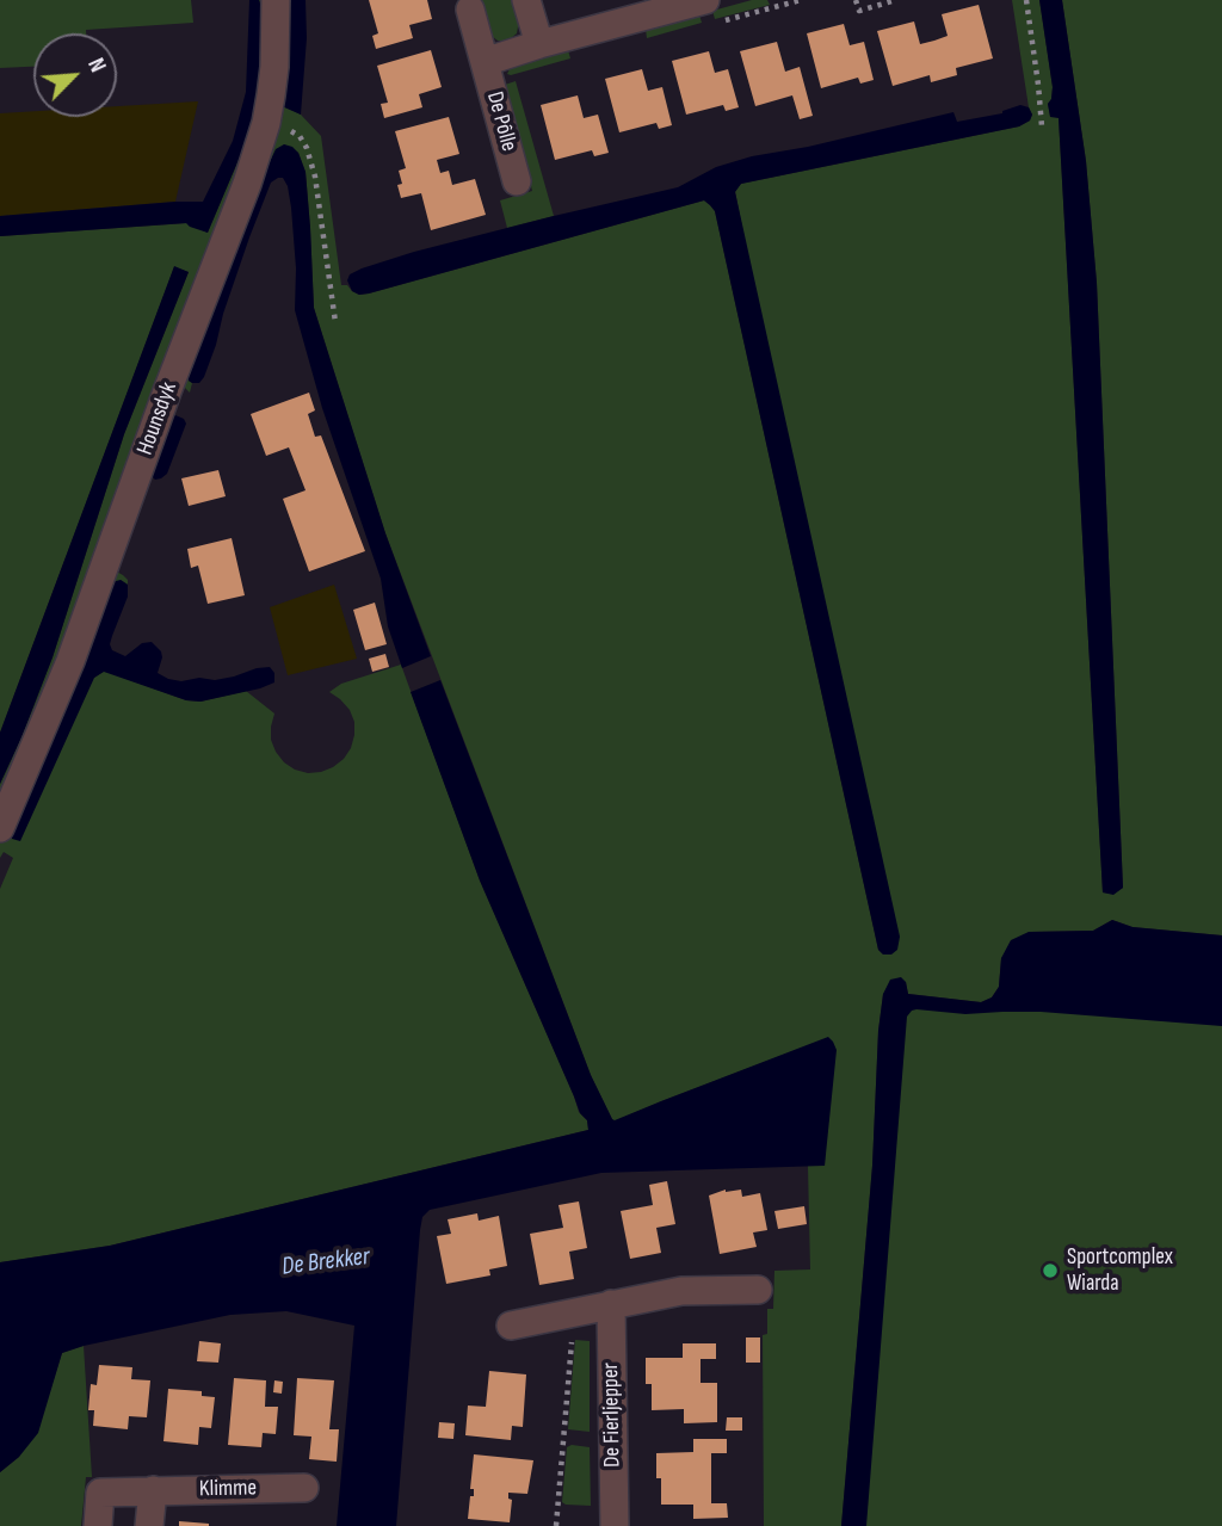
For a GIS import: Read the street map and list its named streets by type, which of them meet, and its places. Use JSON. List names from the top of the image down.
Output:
{
  "streets": {
    "street": [
      "De Pôlle",
      "Hounsdyk",
      "De Fierljepper",
      "Klimme"
    ]
  },
  "water": ["De Brekker"],
  "places": ["Sportcomplex Wiarda"],
  "north": "top right"
}
